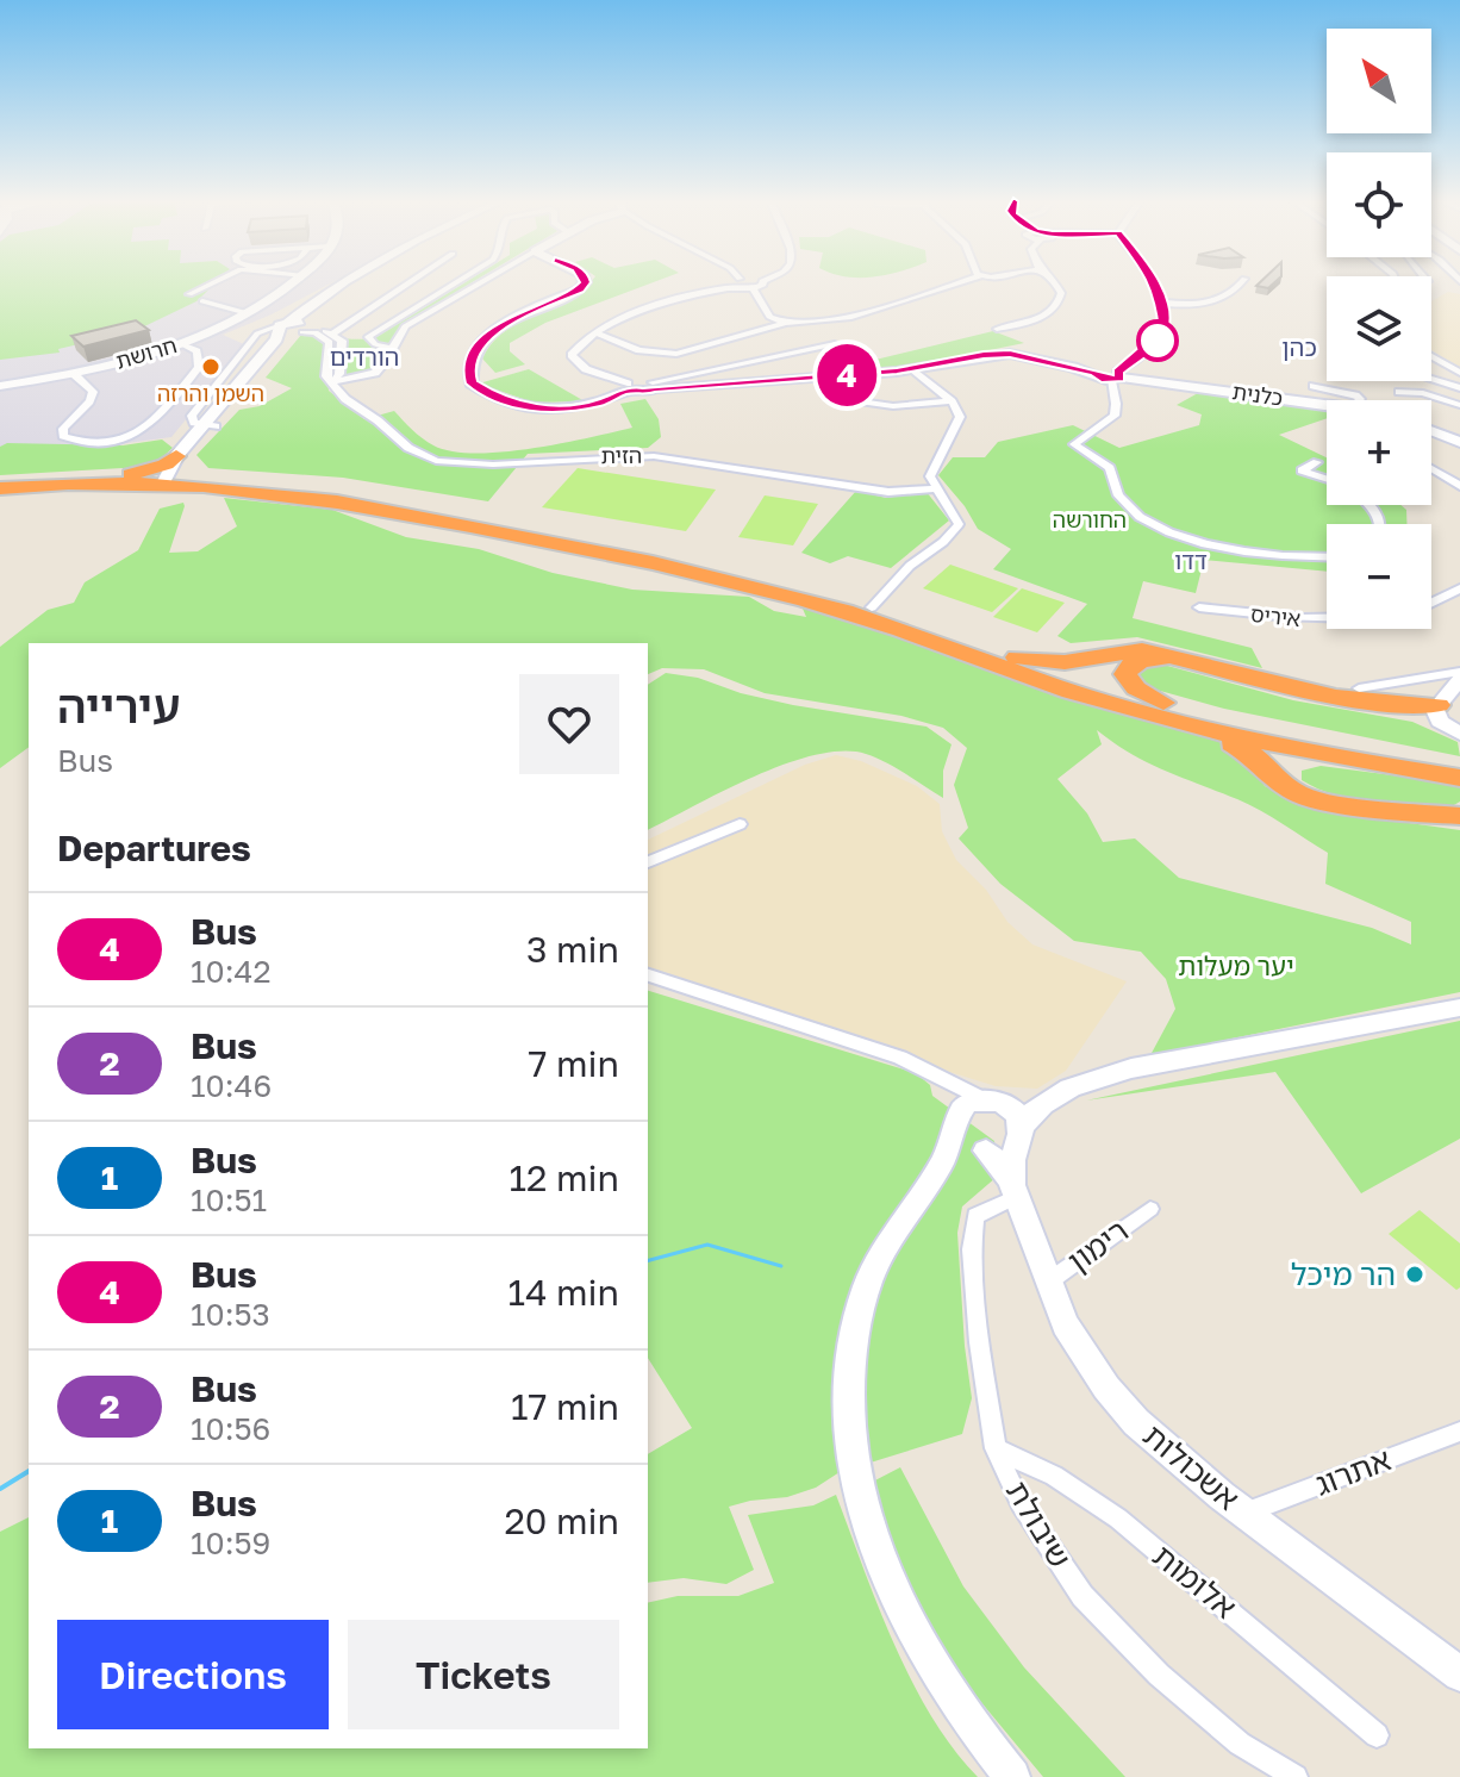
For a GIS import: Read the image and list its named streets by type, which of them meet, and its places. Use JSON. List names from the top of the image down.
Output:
{
  "streets": {
    "street": [
      "חרושת",
      "כלנית",
      "הזית",
      "איריס",
      "רימון",
      "אשכולות",
      "אתרוג",
      "שיבולת",
      "אלומות"
    ]
  },
  "crossings": [
    ["רימון", "אשכולות"],
    ["אשכולות", "אתרוג"],
    ["אשכולות", "שיבולת"],
    ["שיבולת", "אלומות"]
  ],
  "districts": ["כהן", "הורדים", "דדו"],
  "parks": ["החורשה", "יער מעלות"],
  "places": ["השמן והרזה", "הר מיכל"],
  "lines": ["bus line 4"],
  "north": "top left",
  "page": {
    "on_map": "4",
    "map_buttons": ["+", "−"],
    "heading": [
      ["עירייה", "Bus"],
      "Departures"
    ],
    "list": [
      {
        "mark": "4",
        "name": "Bus",
        "note": "10:42",
        "value": "3 min"
      },
      {
        "mark": "2",
        "name": "Bus",
        "note": "10:46",
        "value": "7 min"
      },
      {
        "mark": "1",
        "name": "Bus",
        "note": "10:51",
        "value": "12 min"
      },
      {
        "mark": "4",
        "name": "Bus",
        "note": "10:53",
        "value": "14 min"
      },
      {
        "mark": "2",
        "name": "Bus",
        "note": "10:56",
        "value": "17 min"
      },
      {
        "mark": "1",
        "name": "Bus",
        "note": "10:59",
        "value": "20 min"
      }
    ],
    "buttons": ["Directions", "Tickets"]
  }
}
